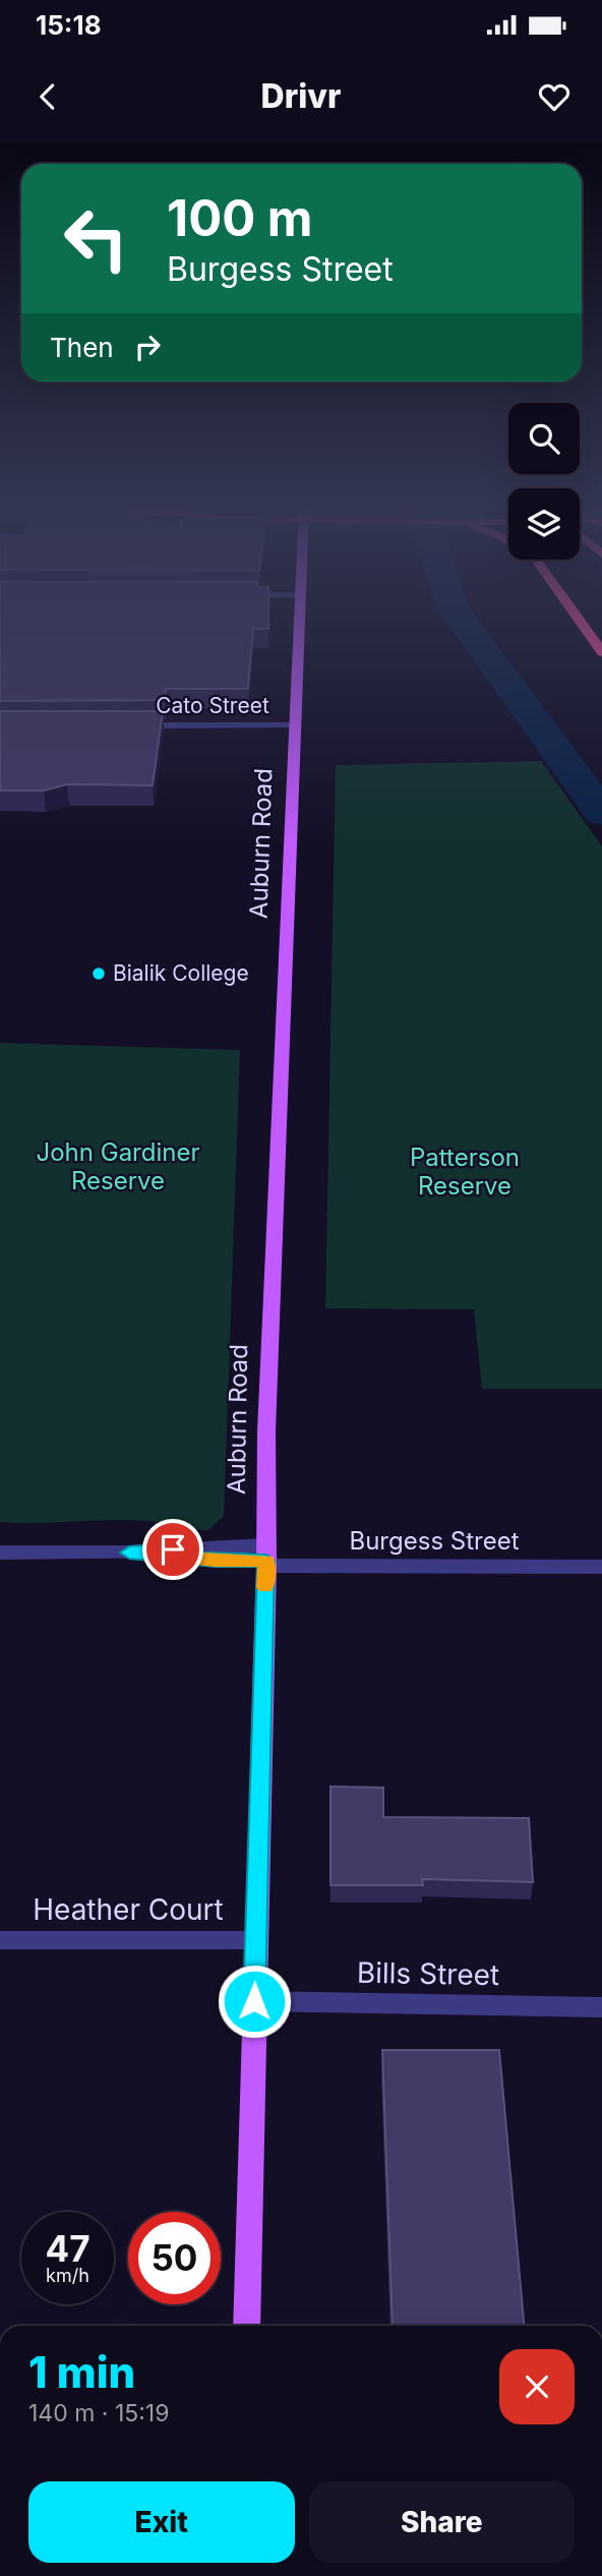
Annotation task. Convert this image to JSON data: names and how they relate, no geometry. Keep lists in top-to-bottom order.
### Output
{
  "streets": {
    "main road": ["Auburn Road"],
    "street": [
      "Cato Street",
      "Burgess Street",
      "Heather Court",
      "Bills Street"
    ]
  },
  "crossings": [
    ["Cato Street", "Auburn Road"],
    ["Auburn Road", "Burgess Street"],
    ["Auburn Road", "Heather Court"],
    ["Auburn Road", "Bills Street"]
  ],
  "parks": ["John Gardiner Reserve", "Patterson Reserve"],
  "places": ["Bialik College"],
  "page": {
    "status": "15:18",
    "header": "Drivr",
    "turn": ["100 m", "Burgess Street"],
    "then": "Then",
    "speed": "47 km/h",
    "limit": "50",
    "heading": ["1 min", "140 m · 15:19"],
    "buttons": ["Exit", "Share"]
  }
}
